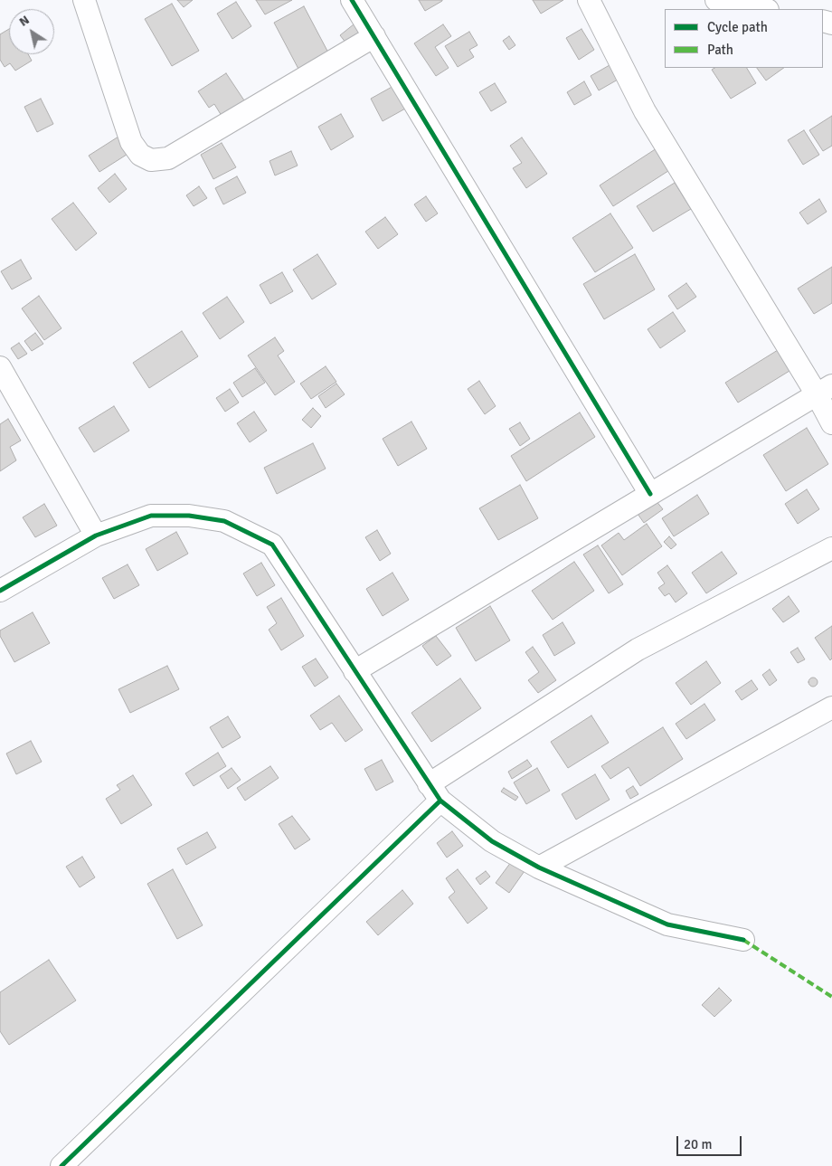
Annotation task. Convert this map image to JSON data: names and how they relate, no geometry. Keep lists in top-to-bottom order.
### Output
{
  "legend": ["Cycle path", "Path"],
  "scale_bar": "20 m",
  "north": "top left"
}
